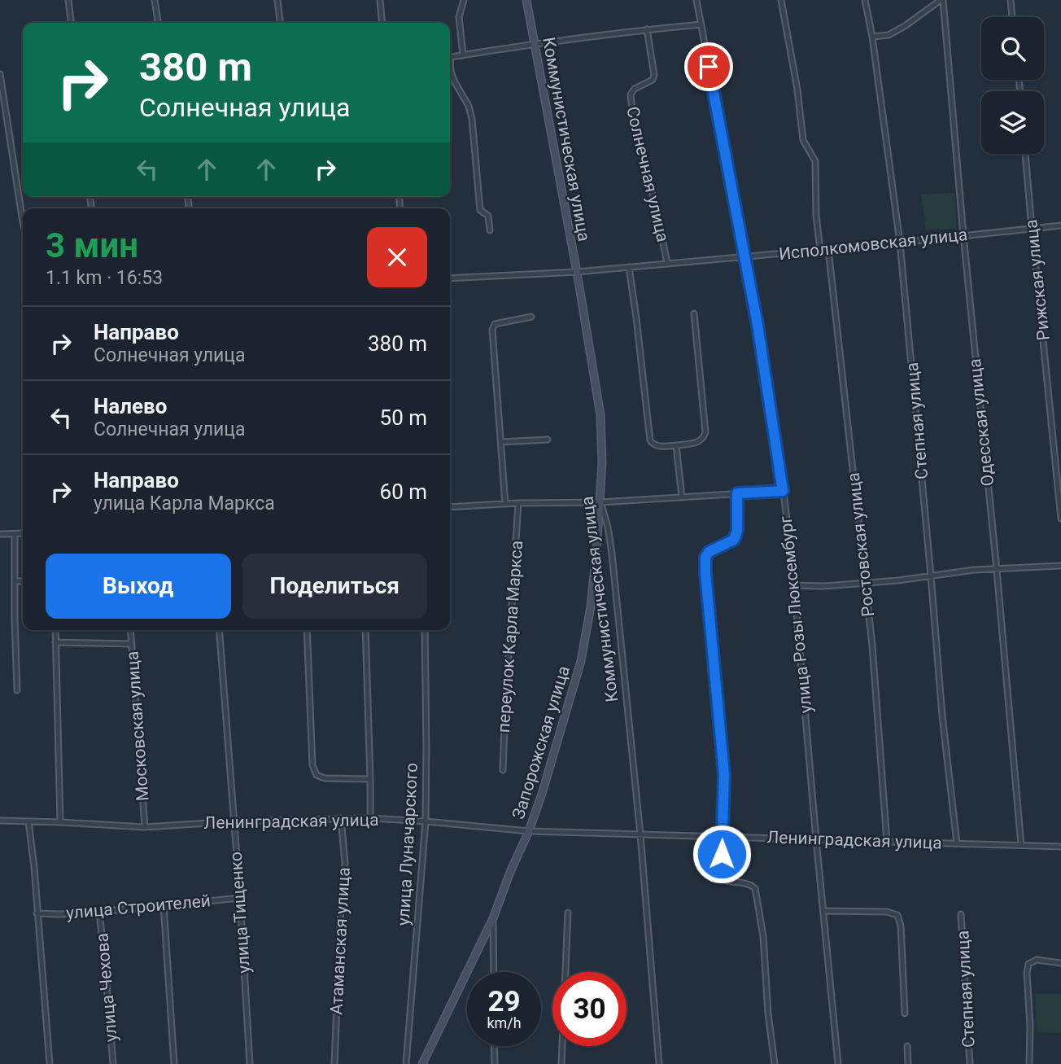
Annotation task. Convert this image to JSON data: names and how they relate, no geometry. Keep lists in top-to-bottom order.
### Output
{
  "streets": {
    "main road": ["Коммунистическая улица", "Запорожская улица"],
    "street": [
      "Солнечная улица",
      "Исполкомовская улица",
      "Рижская улица",
      "Степная улица",
      "Одесская улица",
      "Ростовская улица",
      "улица Розы Люксембург",
      "переулок Карла Маркса",
      "Московская улица",
      "Ленинградская улица",
      "улица Луначарского",
      "улица Строителей",
      "улица Тищенко",
      "Атаманская улица",
      "улица Чехова"
    ]
  },
  "crossings": [
    ["Коммунистическая улица", "Исполкомовская улица"],
    ["Коммунистическая улица", "Запорожская улица"],
    ["Коммунистическая улица", "Ленинградская улица"],
    ["Солнечная улица", "Исполкомовская улица"],
    ["Исполкомовская улица", "Рижская улица"],
    ["Исполкомовская улица", "Степная улица"],
    ["Исполкомовская улица", "Одесская улица"],
    ["Исполкомовская улица", "Ростовская улица"],
    ["Исполкомовская улица", "улица Розы Люксембург"],
    ["Степная улица", "Ленинградская улица"],
    ["Одесская улица", "Ленинградская улица"],
    ["Ростовская улица", "Ленинградская улица"],
    ["улица Розы Люксембург", "Ленинградская улица"],
    ["Московская улица", "Ленинградская улица"],
    ["Запорожская улица", "Ленинградская улица"],
    ["Ленинградская улица", "улица Луначарского"],
    ["Ленинградская улица", "улица Тищенко"],
    ["Ленинградская улица", "Атаманская улица"],
    ["улица Строителей", "улица Тищенко"],
    ["улица Строителей", "улица Чехова"]
  ],
  "page": {
    "turn": ["380 m", "Солнечная улица"],
    "heading": ["3 мин", "1.1 km · 16:53"],
    "list": [
      {
        "name": "Направо",
        "note": "Солнечная улица",
        "value": "380 m"
      },
      {
        "name": "Налево",
        "note": "Солнечная улица",
        "value": "50 m"
      },
      {
        "name": "Направо",
        "note": "улица Карла Маркса",
        "value": "60 m"
      }
    ],
    "buttons": ["Выход", "Поделиться"],
    "speed": "29 km/h",
    "limit": "30"
  }
}
